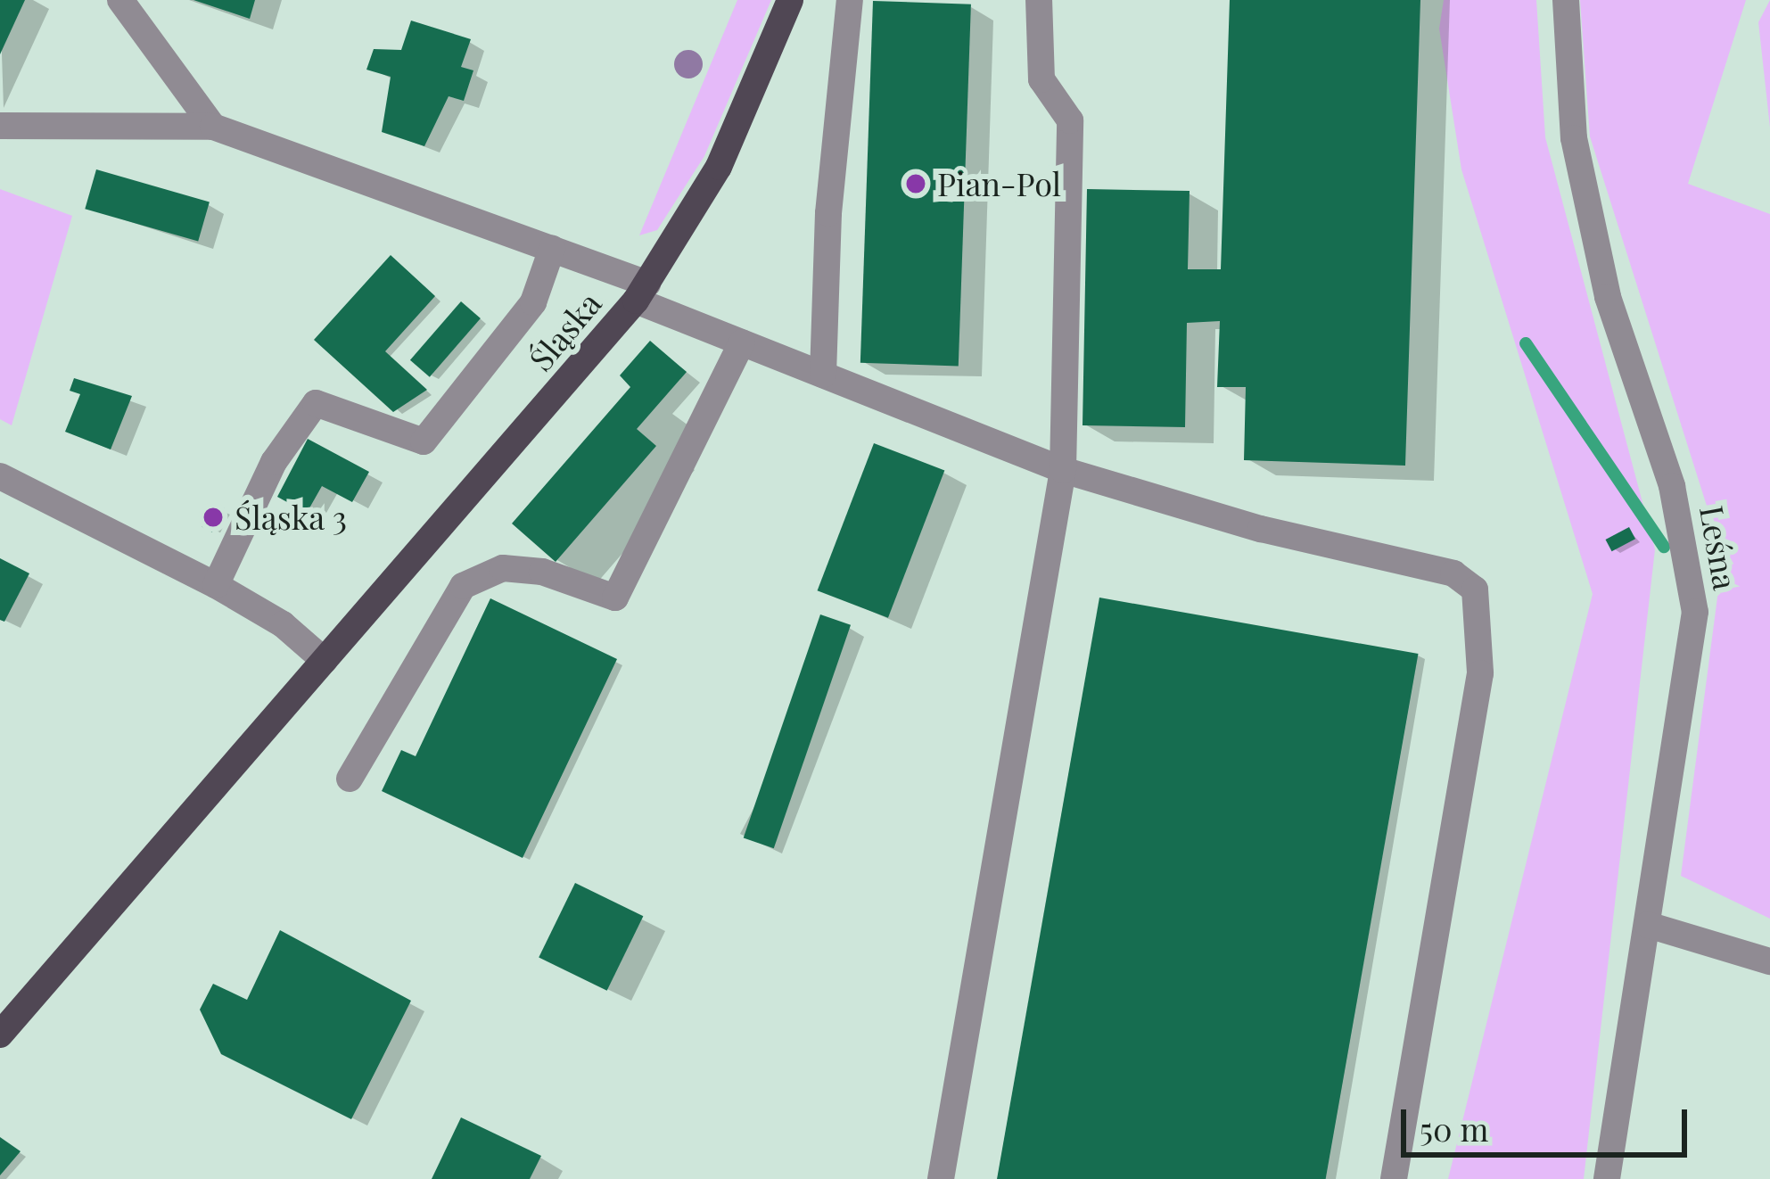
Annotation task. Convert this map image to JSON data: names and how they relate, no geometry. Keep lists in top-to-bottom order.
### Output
{
  "streets": {
    "main road": ["Śląska"],
    "street": ["Leśna"]
  },
  "places": ["Pian-Pol", "Śląska 3"],
  "scale_bar": "50 m"
}
